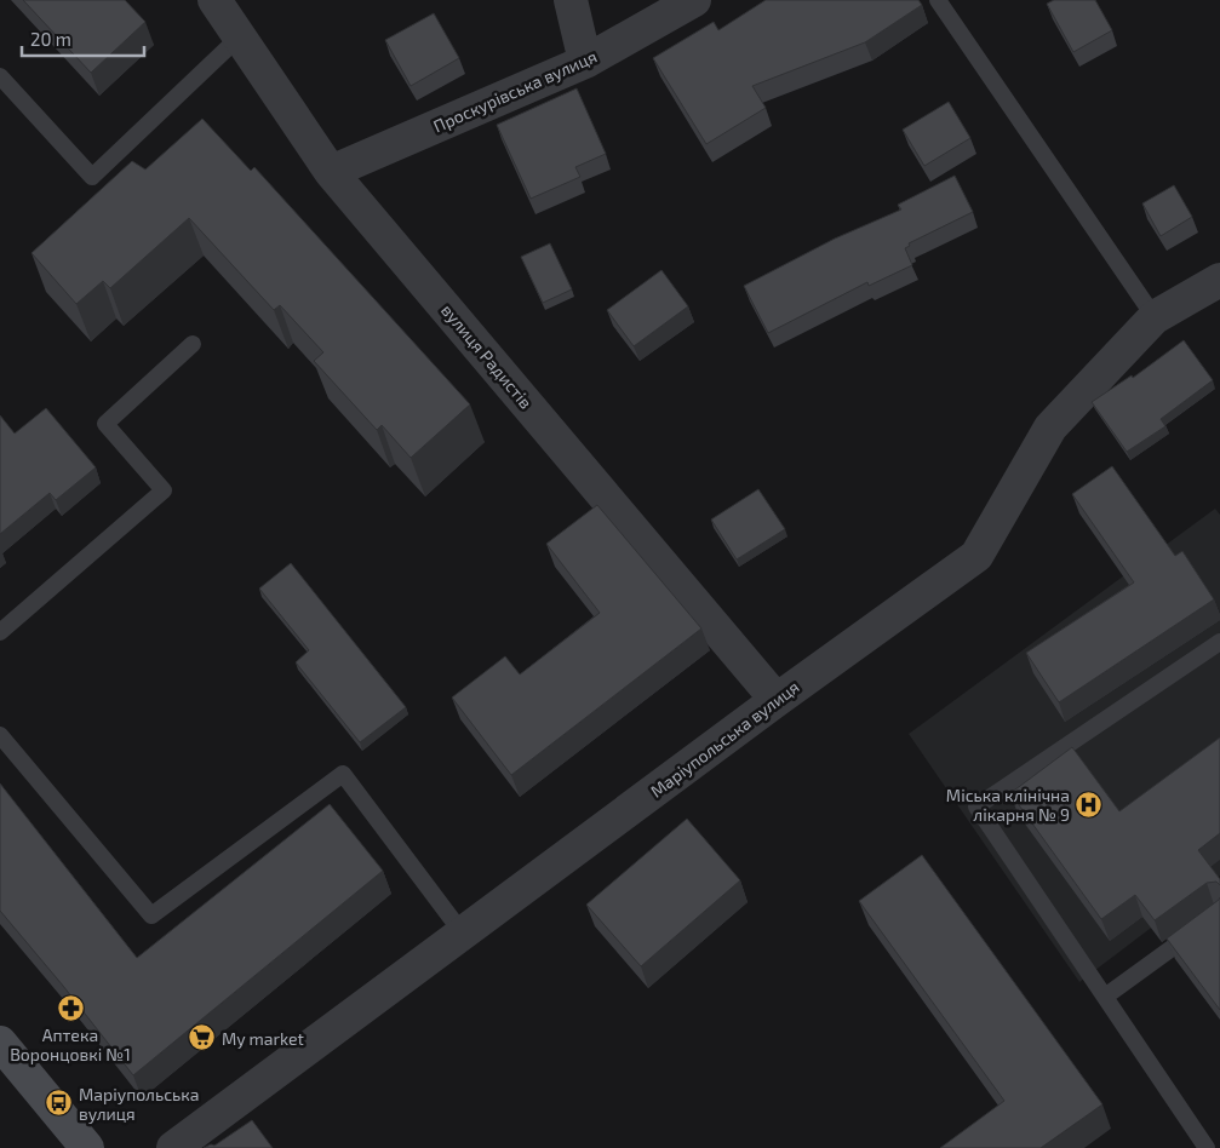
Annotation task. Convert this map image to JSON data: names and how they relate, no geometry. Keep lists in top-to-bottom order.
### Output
{
  "streets": {
    "street": ["Проскурівська вулиця", "вулиця Радистів", "Маріупольська вулиця"]
  },
  "crossings": [
    ["Проскурівська вулиця", "вулиця Радистів"],
    ["вулиця Радистів", "Маріупольська вулиця"]
  ],
  "places": {
    "hospital": ["Міська клінічна лікарня № 9"],
    "pharmacy": ["Аптека Воронцовкі №1"],
    "supermarket": ["My market"],
    "bus stop": ["Маріупольська вулиця"]
  },
  "scale_bar": "20 m"
}
